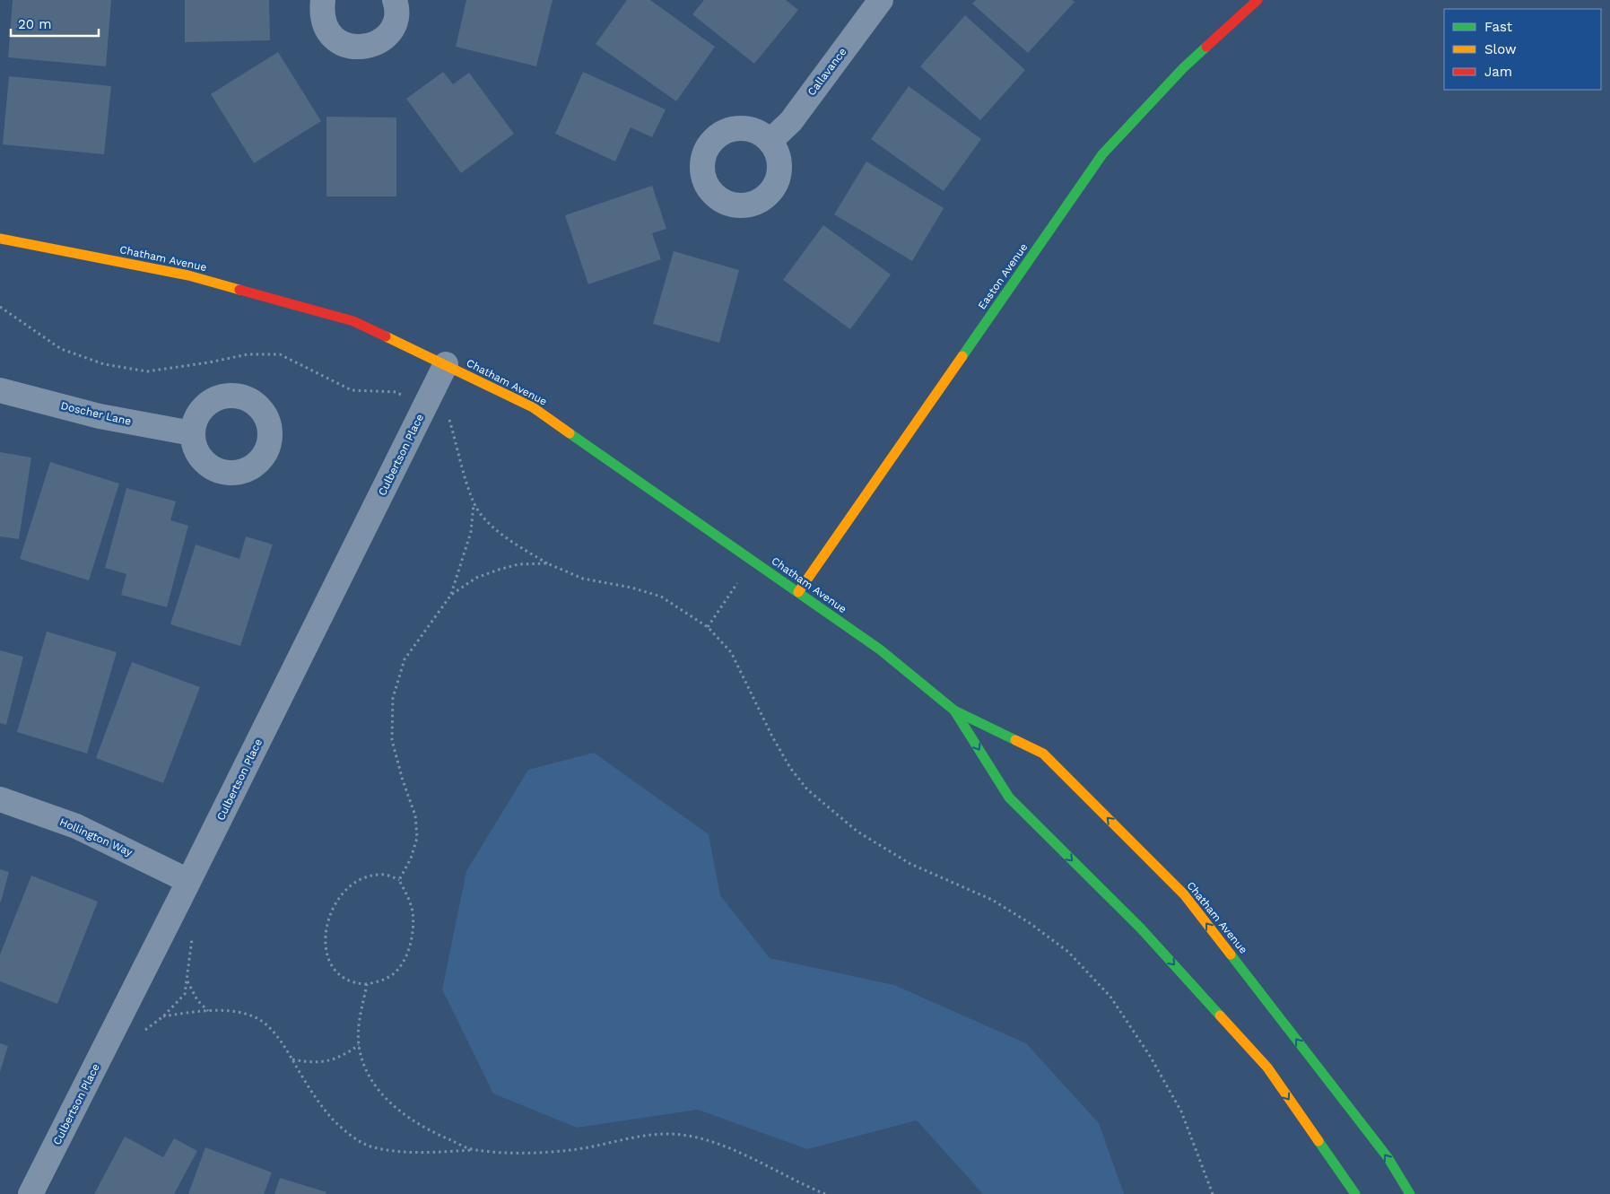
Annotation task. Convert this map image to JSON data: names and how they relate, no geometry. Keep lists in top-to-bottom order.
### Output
{
  "streets": {
    "street": [
      "Callavance",
      "Chatham Avenue",
      "Easton Avenue",
      "Doscher Lane",
      "Culbertson Place",
      "Hollington Way"
    ]
  },
  "crossings": [
    ["Chatham Avenue", "Easton Avenue"],
    ["Chatham Avenue", "Culbertson Place"],
    ["Culbertson Place", "Hollington Way"]
  ],
  "legend": ["Fast", "Slow", "Jam"],
  "scale_bar": "20 m"
}
